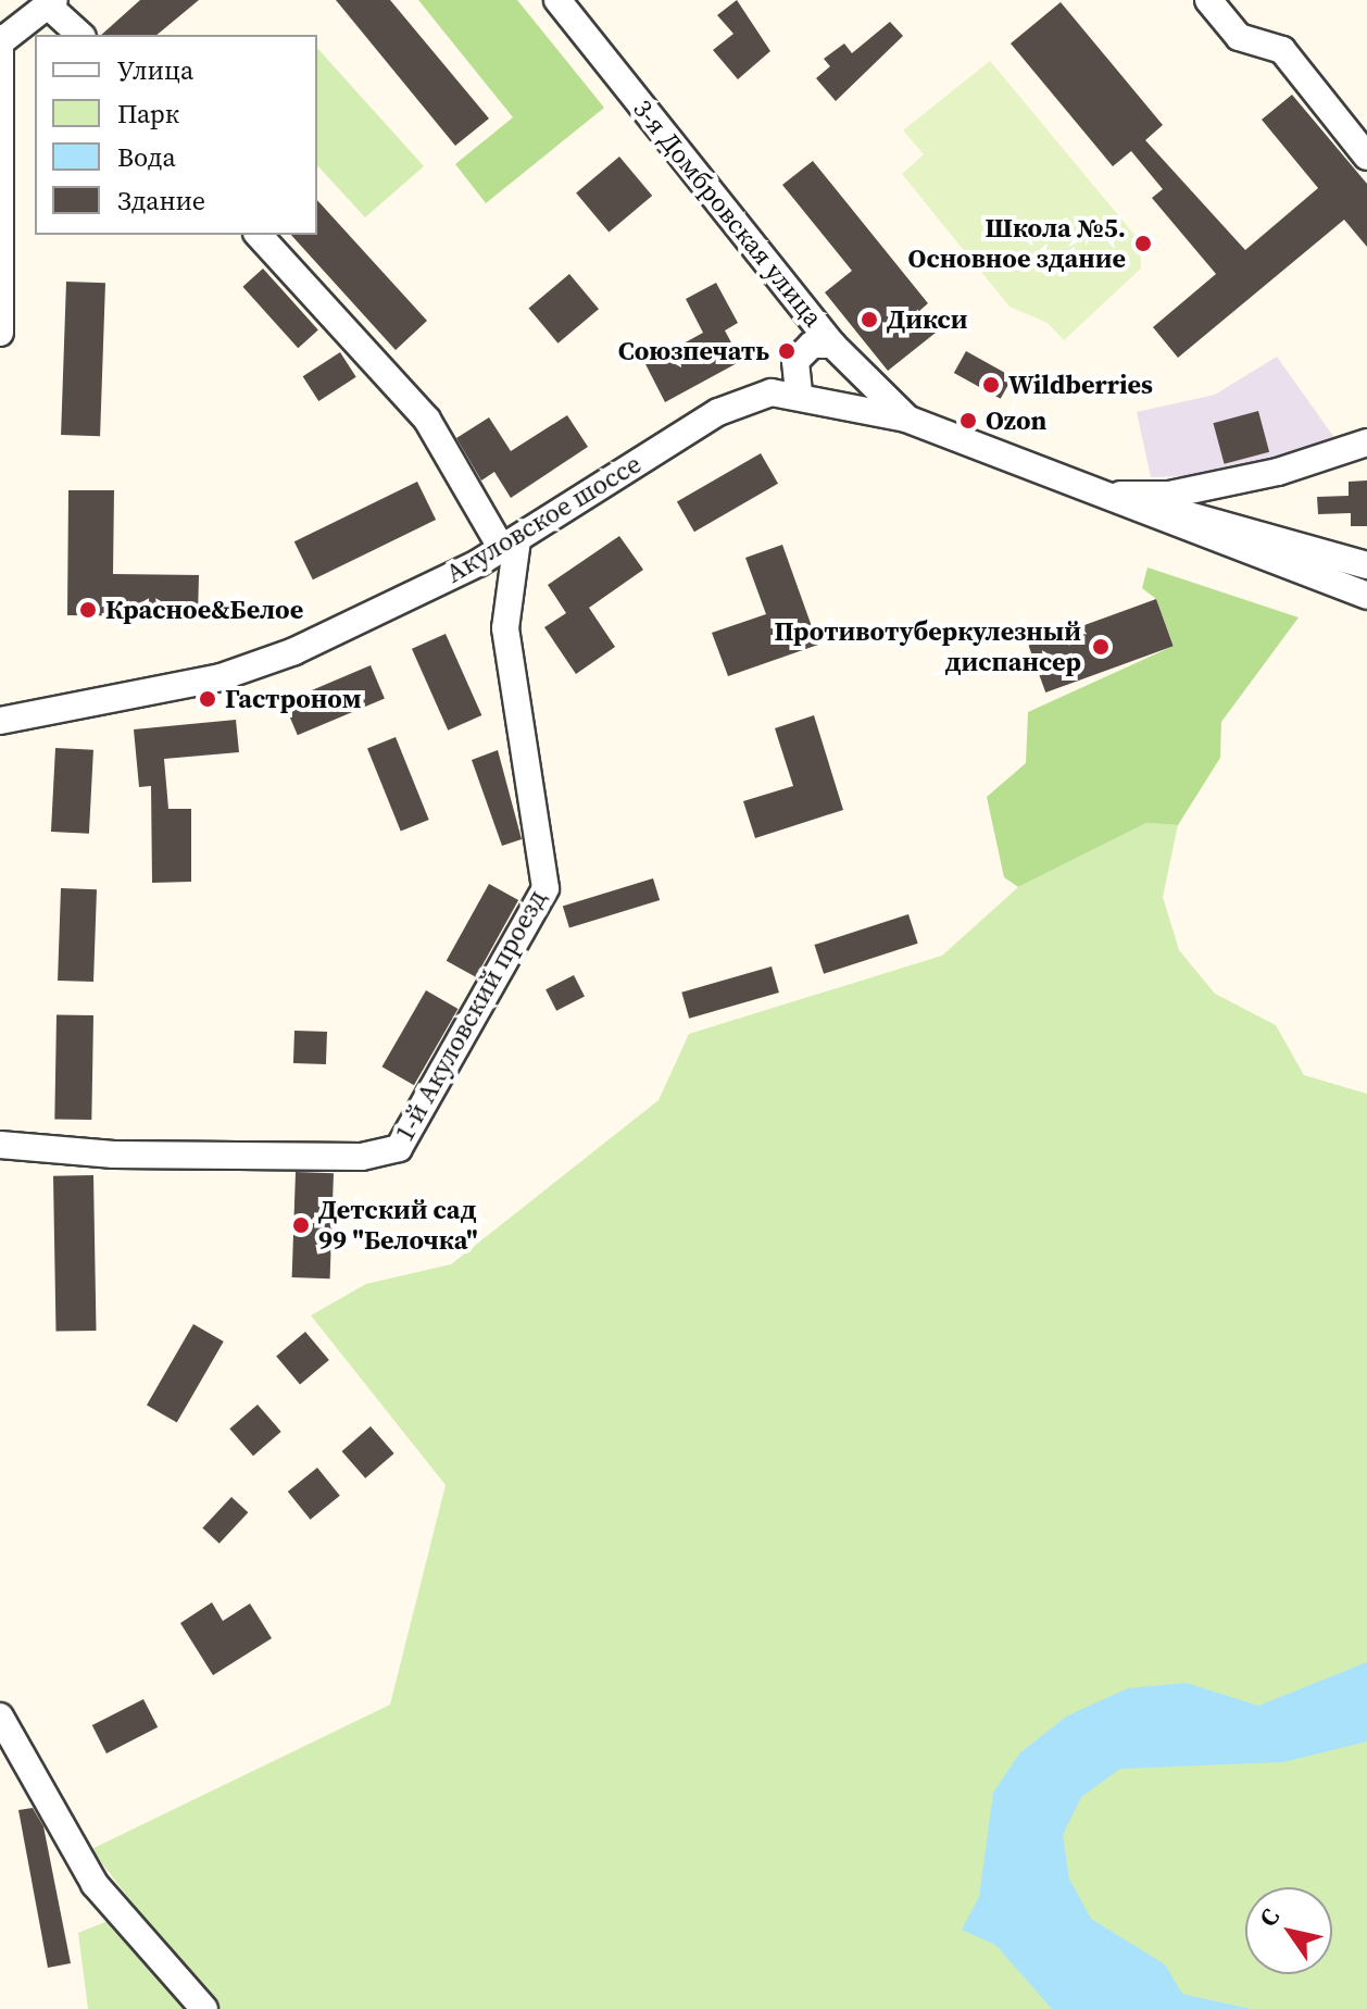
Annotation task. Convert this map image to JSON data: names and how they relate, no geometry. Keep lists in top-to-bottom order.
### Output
{
  "streets": {
    "street": ["3-я Домбровская улица", "Акуловское шоссе", "1-й Акуловский проезд"]
  },
  "crossings": [
    ["3-я Домбровская улица", "Акуловское шоссе"],
    ["Акуловское шоссе", "1-й Акуловский проезд"]
  ],
  "places": [
    "Школа №5. Основное здание",
    "Дикси",
    "Союзпечать",
    "Wildberries",
    "Ozon",
    "Красное&Белое",
    "Противотуберкулезный диспансер",
    "Гастроном",
    "Детский сад 99 \"Белочка\""
  ],
  "legend": [
    "Улица",
    "Парк",
    "Вода",
    "Здание"
  ],
  "north": "top left"
}
